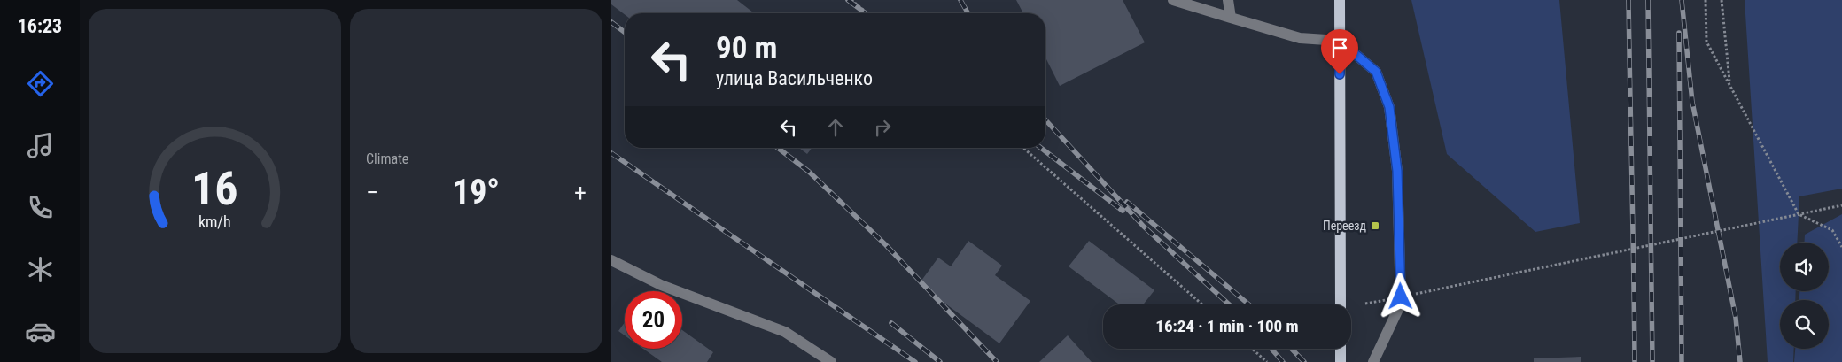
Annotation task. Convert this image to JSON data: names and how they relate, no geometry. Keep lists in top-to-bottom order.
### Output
{
  "places": {
    "transit": ["Переезд"]
  },
  "page": {
    "tabs": "16:23",
    "tile": "Climate",
    "turn": ["90 m", "улица Васильченко"],
    "heat": ["−", "19°", "+"],
    "limit": "20",
    "trip": "16:24 · 1 min · 100 m",
    "gauge": ["16", "km/h"]
  }
}
